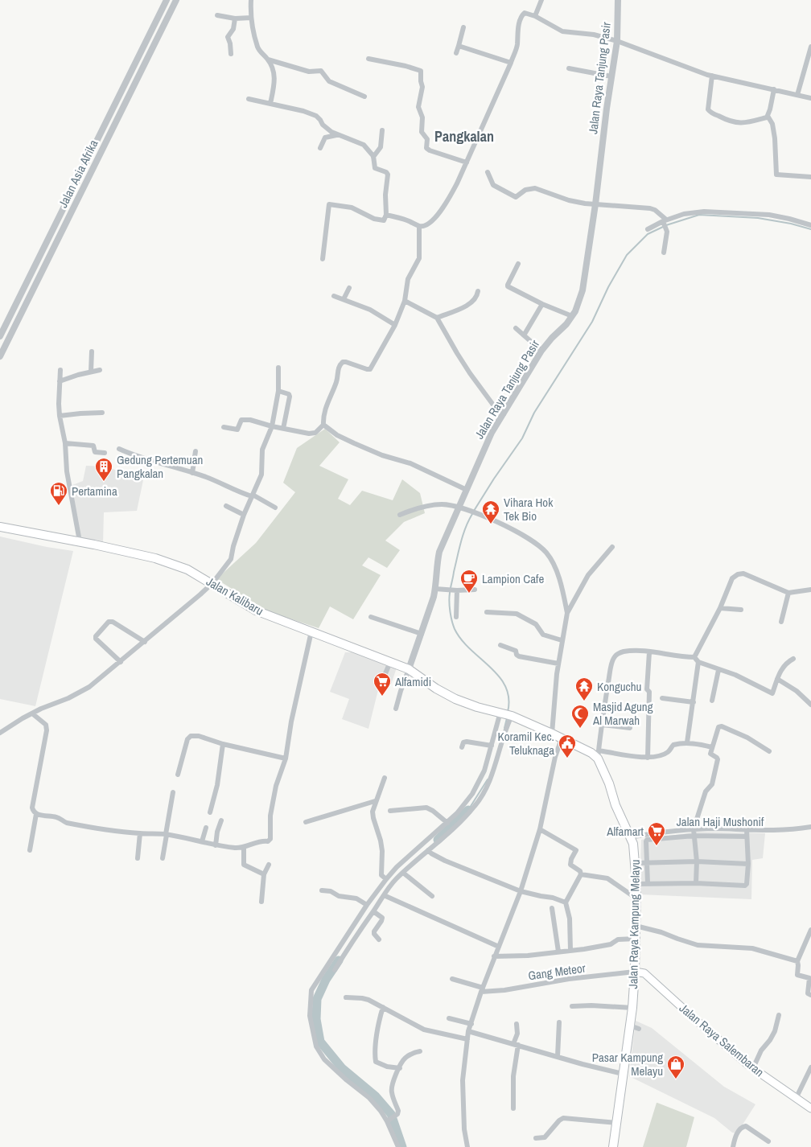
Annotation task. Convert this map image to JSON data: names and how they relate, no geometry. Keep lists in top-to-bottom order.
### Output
{
  "streets": {
    "main road": ["Jalan Kalibaru", "Jalan Raya Kampung Melayu", "Jalan Raya Salembaran"],
    "street": [
      "Jalan Raya Tanjung Pasir",
      "Jalan Asia Afrika",
      "Jalan Haji Mushonif",
      "Gang Meteor"
    ]
  },
  "crossings": [
    ["Jalan Raya Tanjung Pasir", "Jalan Kalibaru"],
    ["Jalan Haji Mushonif", "Jalan Raya Kampung Melayu"],
    ["Jalan Raya Kampung Melayu", "Gang Meteor"],
    ["Jalan Raya Kampung Melayu", "Jalan Raya Salembaran"],
    ["Gang Meteor", "Jalan Raya Salembaran"]
  ],
  "districts": ["Pangkalan"],
  "places": {
    "building": ["Gedung Pertemuan Pangkalan"],
    "fuel station": ["Pertamina"],
    "temple": ["Vihara Hok Tek Bio", "Konguchu"],
    "cafe": ["Lampion Cafe"],
    "supermarket": ["Alfamidi", "Alfamart"],
    "mosque": ["Masjid Agung Al Marwah"],
    "public building": ["Koramil Kec. Teluknaga"],
    "shop": ["Pasar Kampung Melayu"]
  }
}
